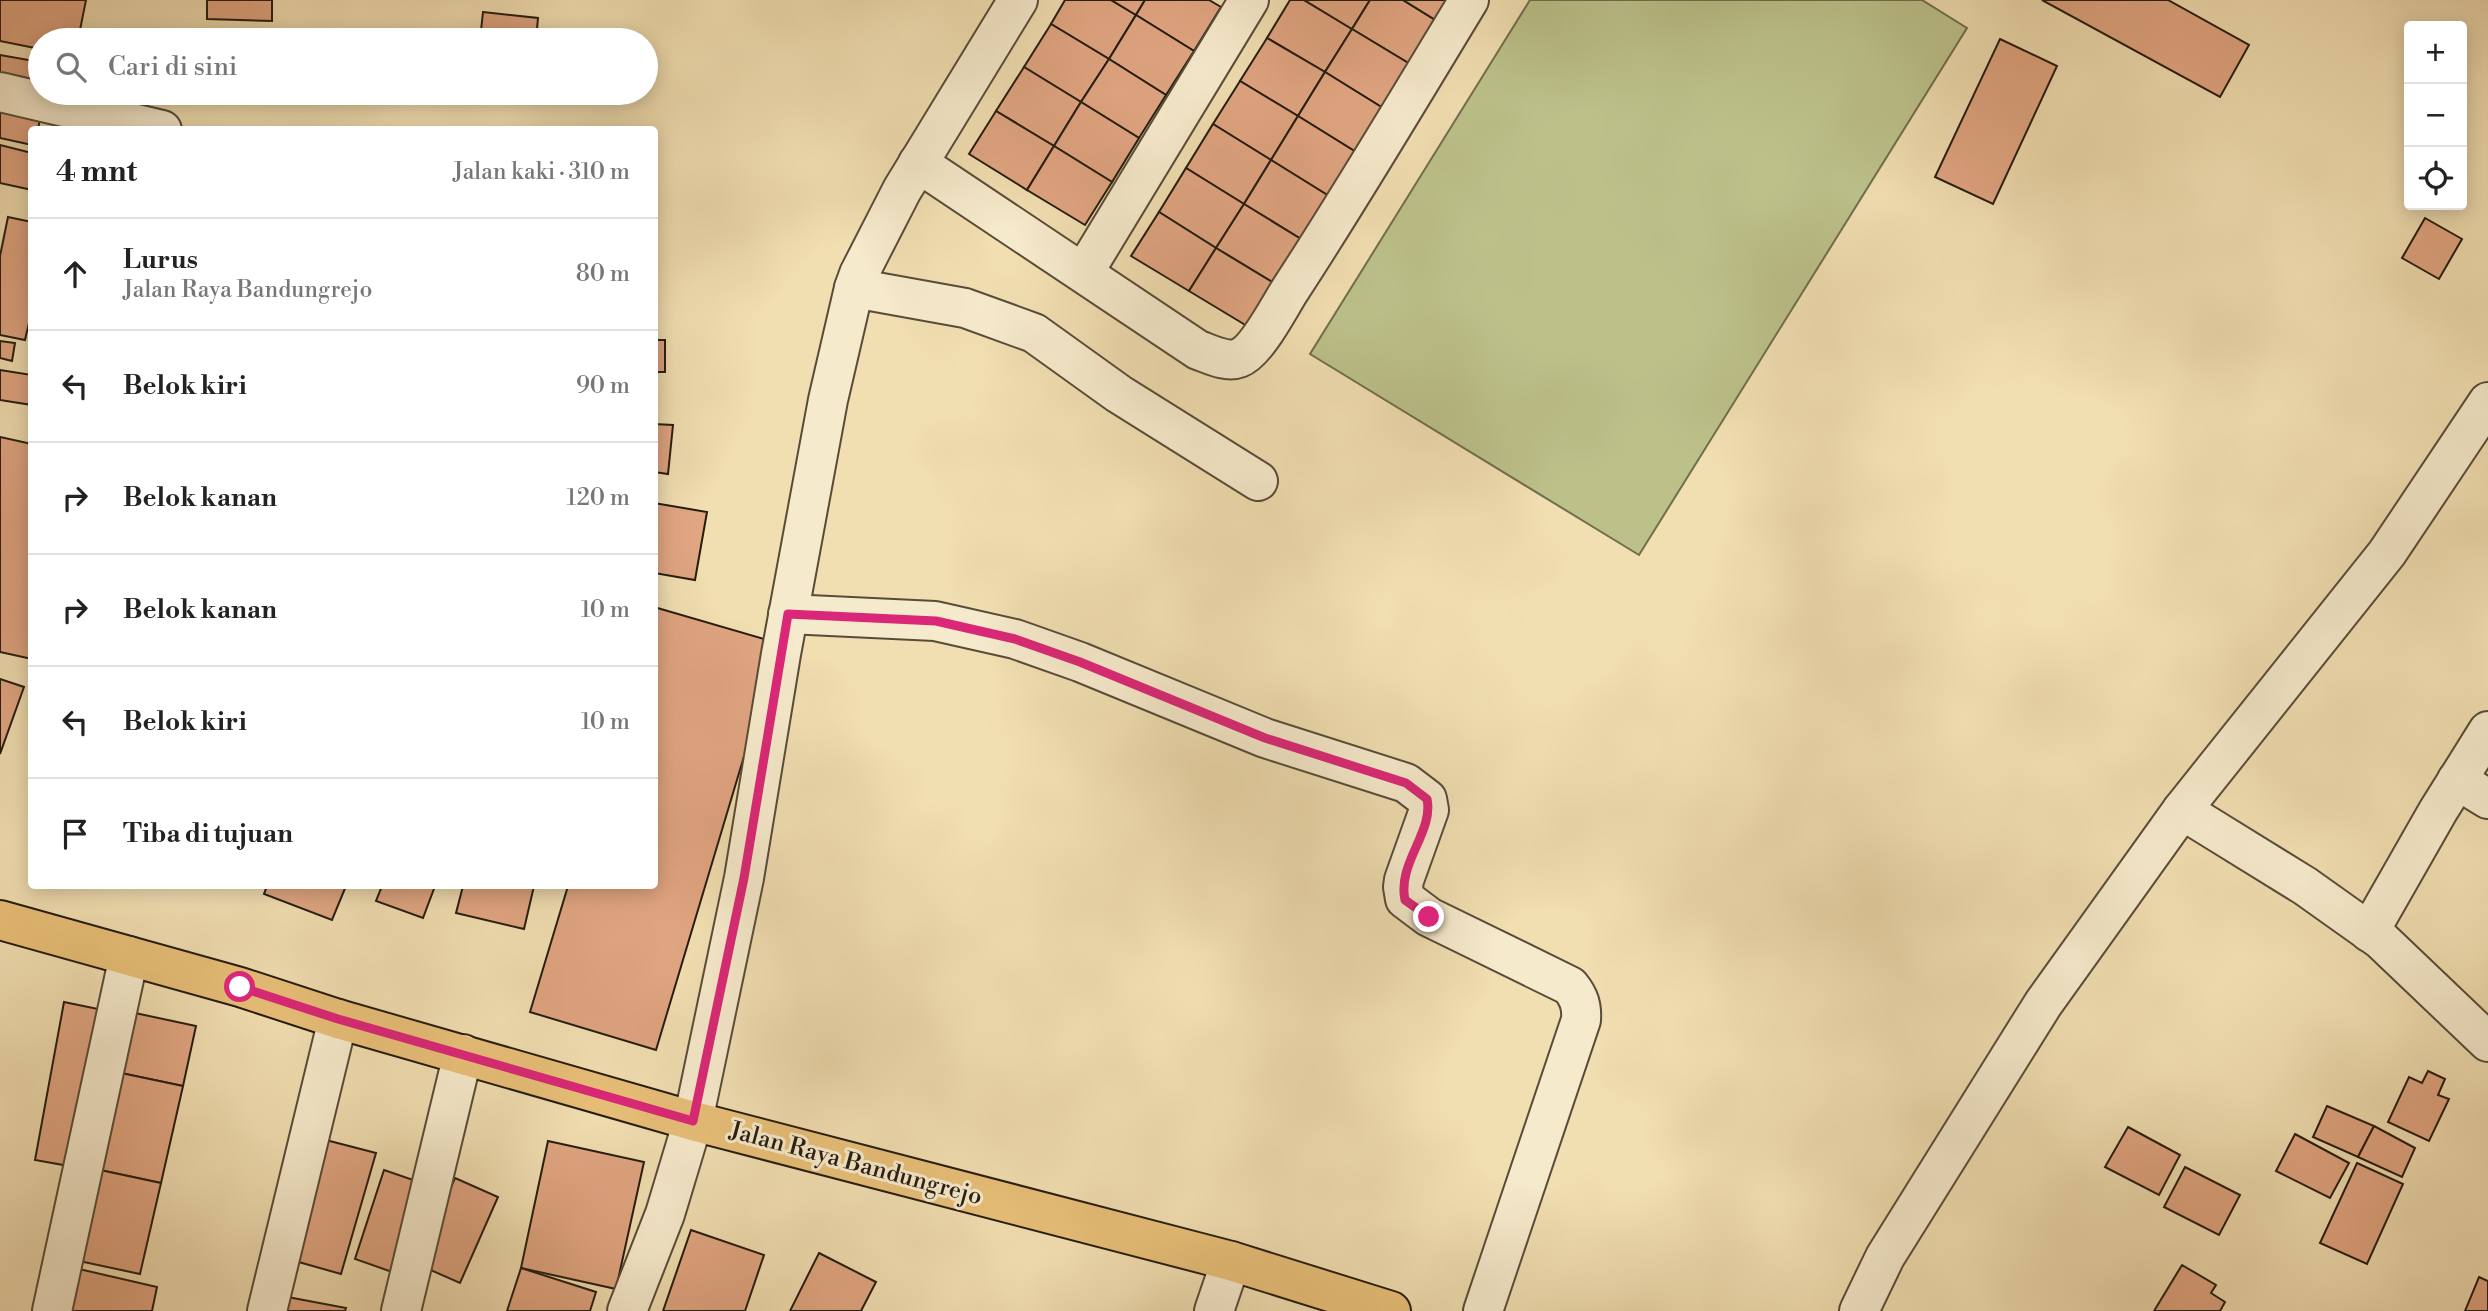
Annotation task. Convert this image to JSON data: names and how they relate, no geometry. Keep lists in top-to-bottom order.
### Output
{
  "streets": {
    "main road": ["Jalan Raya Bandungrejo"]
  },
  "page": {
    "map_buttons": ["+", "−"],
    "search": "Cari di sini",
    "heading": ["4 mnt", "Jalan kaki · 310 m"],
    "list": [
      ["Lurus", "Jalan Raya Bandungrejo", "80 m"],
      ["Belok kiri", "90 m"],
      ["Belok kanan", "120 m"],
      ["Belok kanan", "10 m"],
      ["Belok kiri", "10 m"],
      "Tiba di tujuan"
    ]
  }
}
